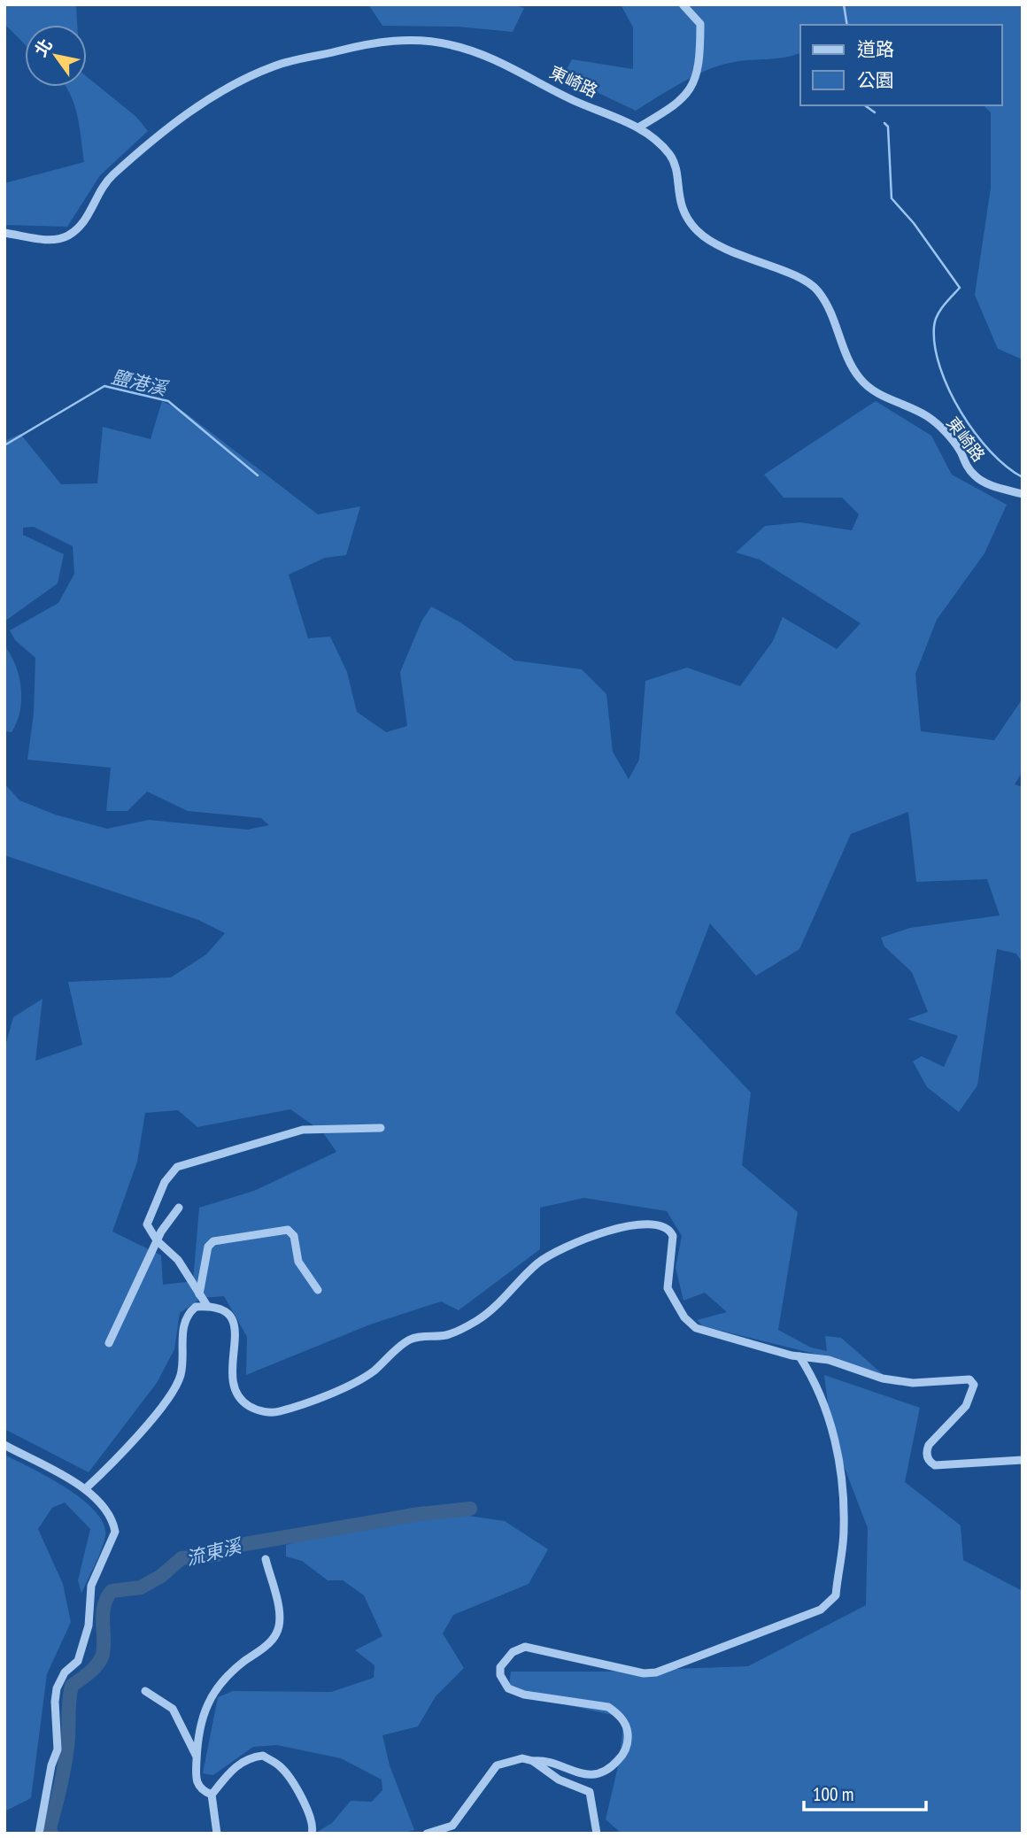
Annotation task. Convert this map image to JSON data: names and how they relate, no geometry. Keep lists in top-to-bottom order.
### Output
{
  "streets": {
    "street": ["東崎路"]
  },
  "water": ["鹽港溪", "流東溪"],
  "legend": ["道路", "公園"],
  "scale_bar": "100 m",
  "north": "top left"
}
